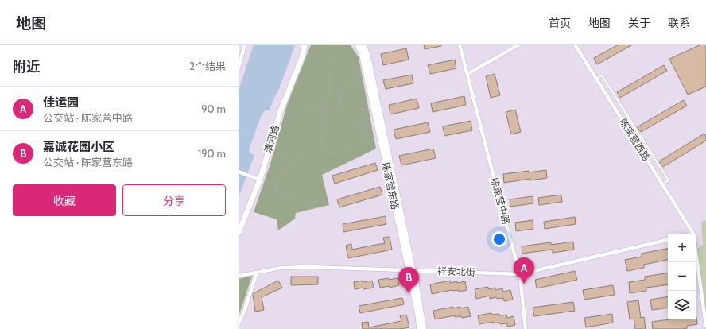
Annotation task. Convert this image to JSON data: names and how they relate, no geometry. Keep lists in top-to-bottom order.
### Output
{
  "streets": {
    "street": [
      "清河路",
      "陈家营西路",
      "陈家营东路",
      "陈家营中路",
      "祥安北街"
    ]
  },
  "crossings": [
    ["陈家营东路", "祥安北街"],
    ["陈家营中路", "祥安北街"]
  ],
  "page": {
    "header": "地图",
    "nav": [
      "首页",
      "地图",
      "关于",
      "联系"
    ],
    "heading": ["附近", "2个结果"],
    "list": [
      {
        "mark": "A",
        "name": "佳运园",
        "note": "公交站 · 陈家营中路",
        "value": "90 m"
      },
      {
        "mark": "B",
        "name": "嘉诚花园小区",
        "note": "公交站 · 陈家营东路",
        "value": "190 m"
      }
    ],
    "buttons": ["收藏", "分享"],
    "map_buttons": ["+", "−"],
    "pins": ["A", "B"]
  }
}
